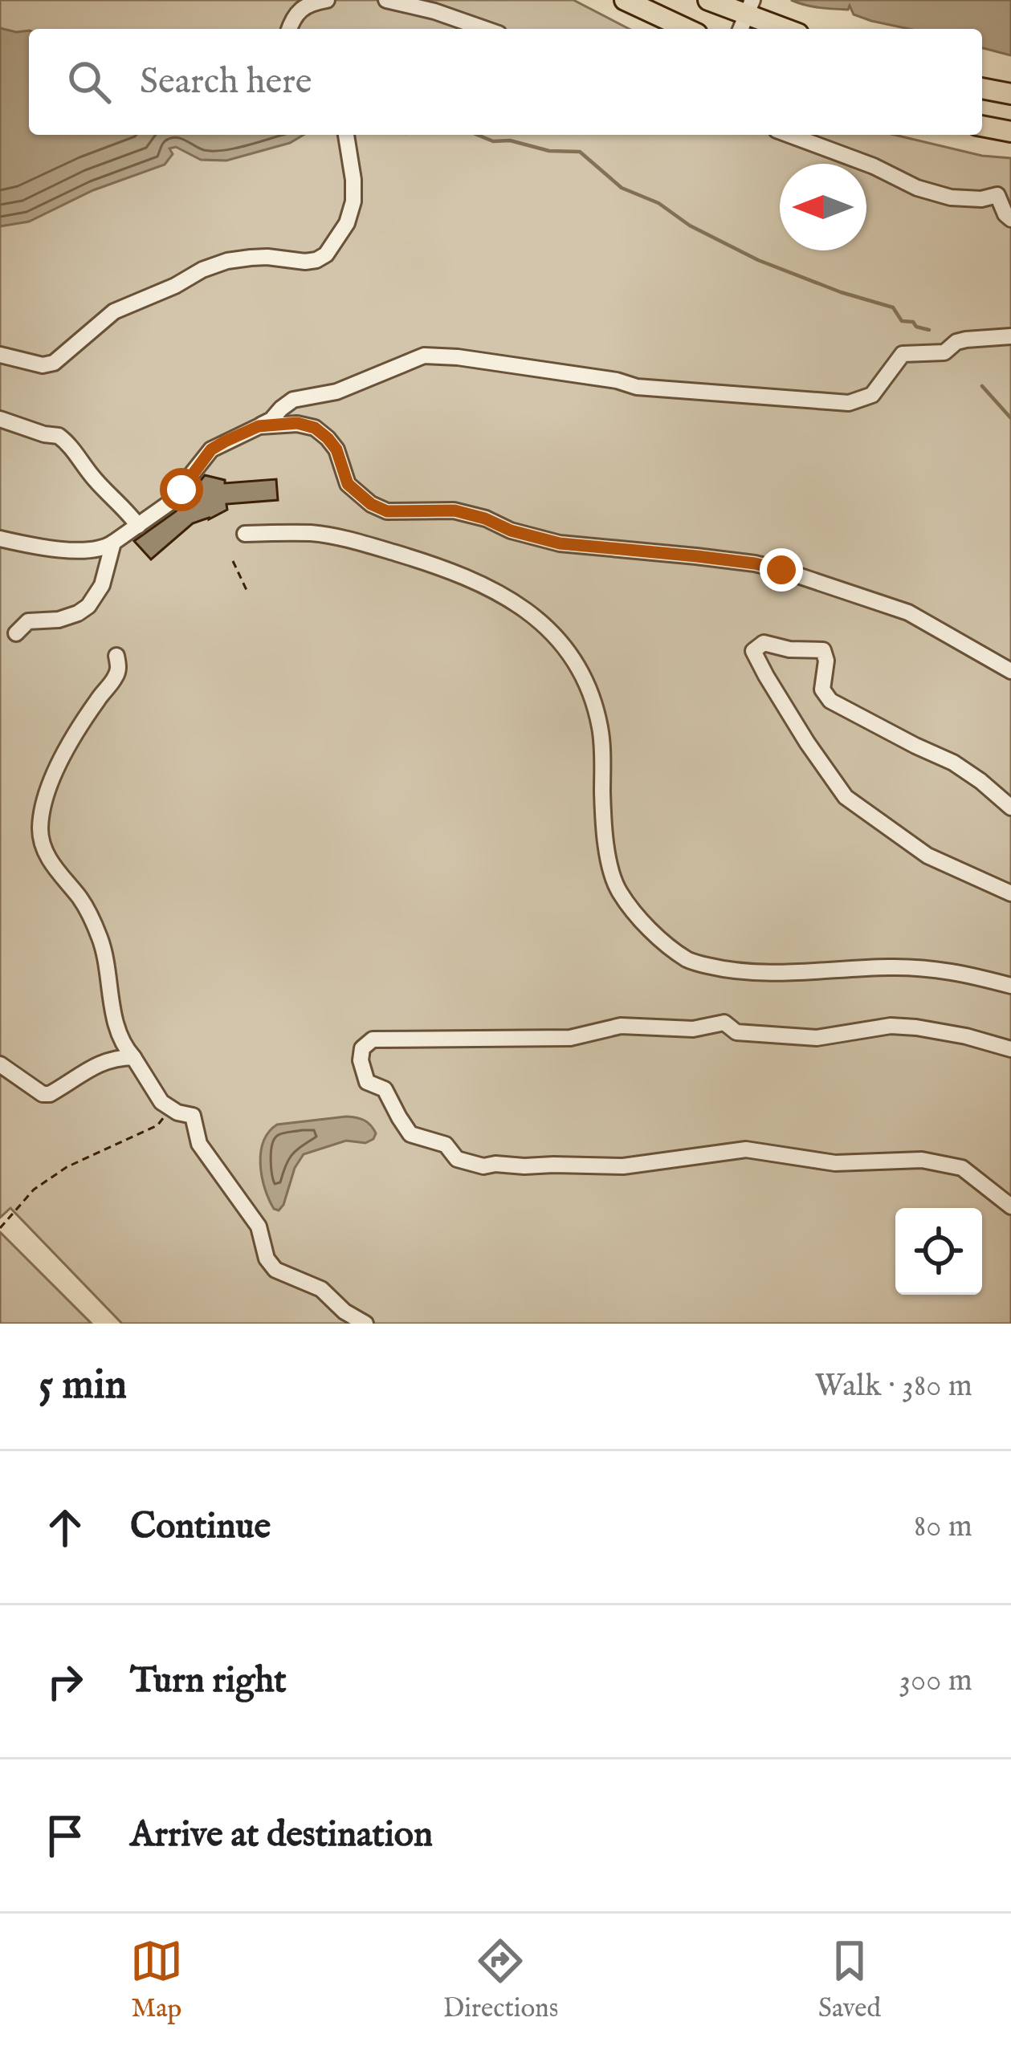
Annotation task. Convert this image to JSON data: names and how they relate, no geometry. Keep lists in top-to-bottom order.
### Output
{
  "north": "left",
  "page": {
    "search": "Search here",
    "heading": ["5 min", "Walk · 380 m"],
    "list": [
      ["Continue", "80 m"],
      ["Turn right", "300 m"],
      "Arrive at destination"
    ],
    "nav": ["Map", "Directions", "Saved"]
  }
}
